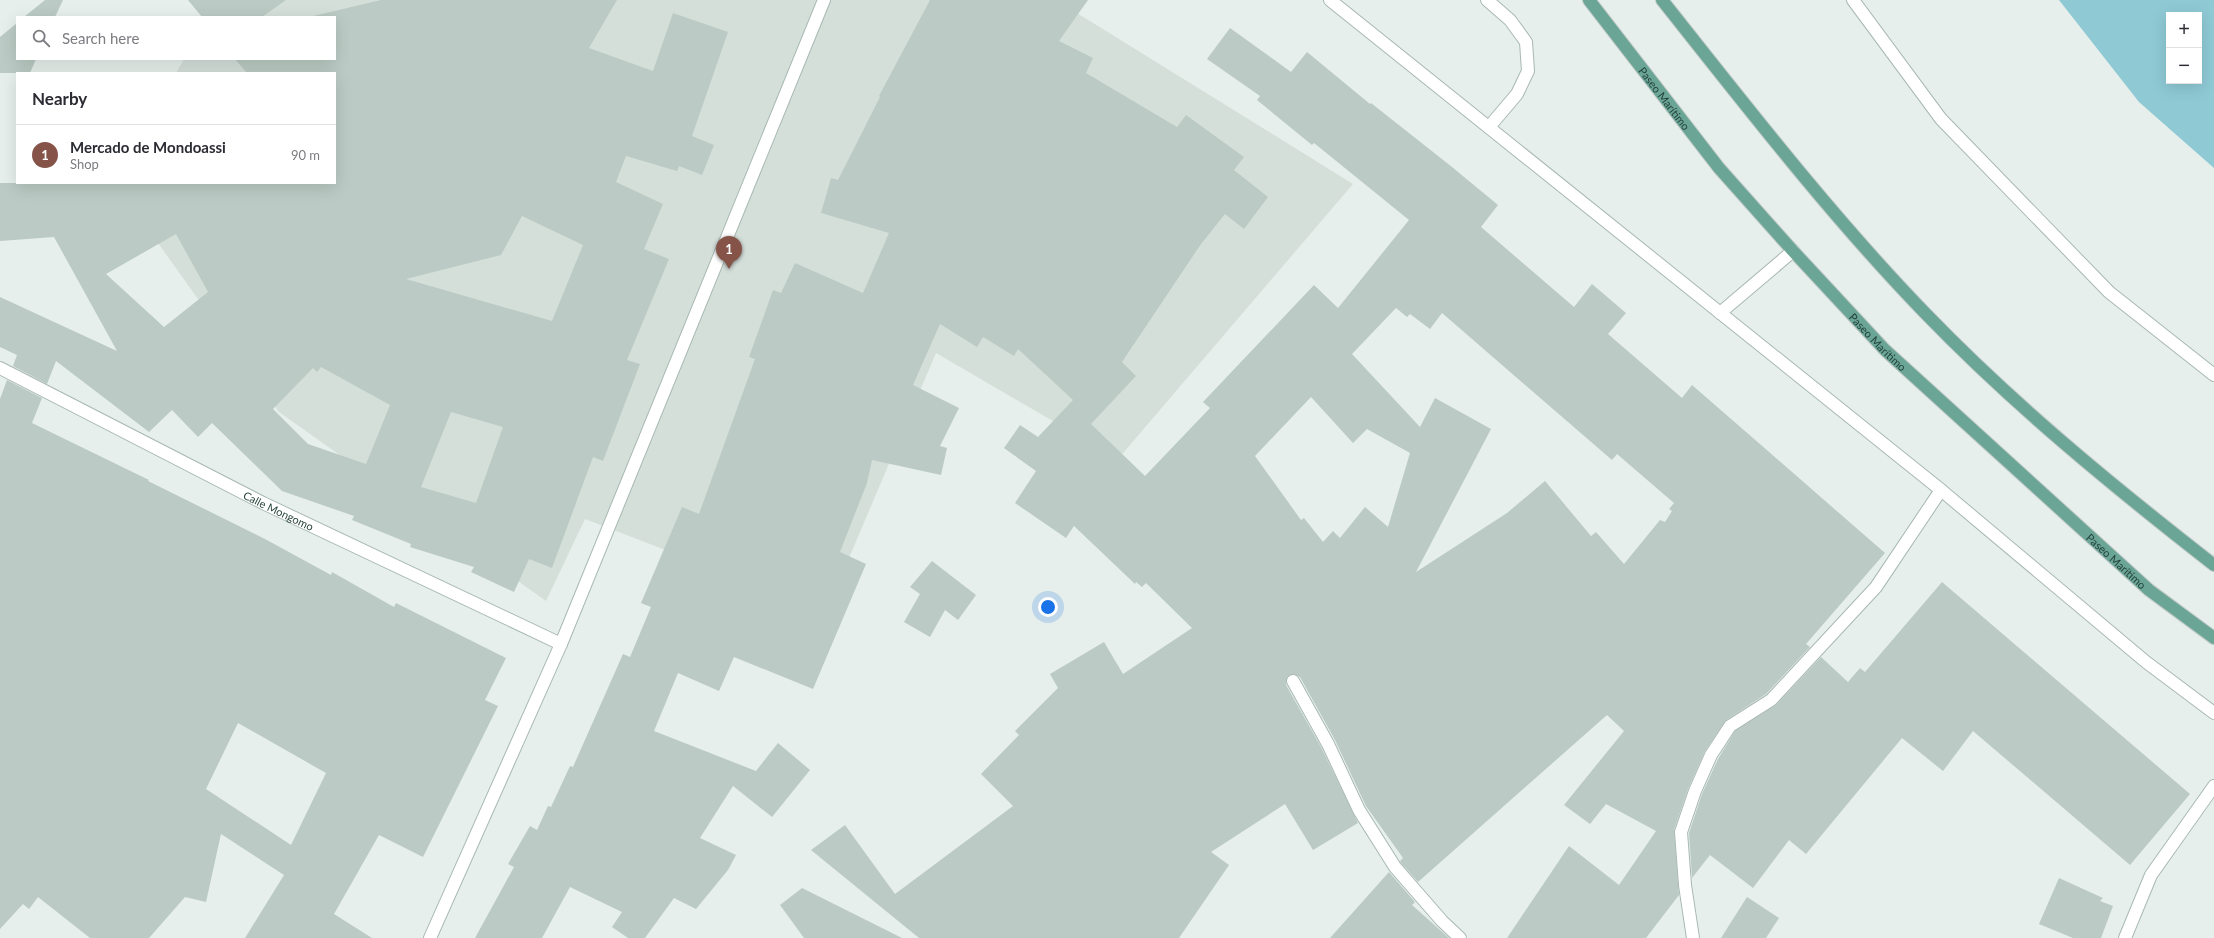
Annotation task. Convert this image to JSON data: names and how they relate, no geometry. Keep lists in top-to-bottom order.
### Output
{
  "streets": {
    "main road": ["Paseo Marítimo"],
    "street": ["Calle Mongomo"]
  },
  "page": {
    "map_buttons": ["+", "−"],
    "search": "Search here",
    "heading": "Nearby",
    "list": [
      {
        "mark": "1",
        "name": "Mercado de Mondoassi",
        "note": "Shop",
        "value": "90 m"
      }
    ],
    "pins": "1"
  }
}
